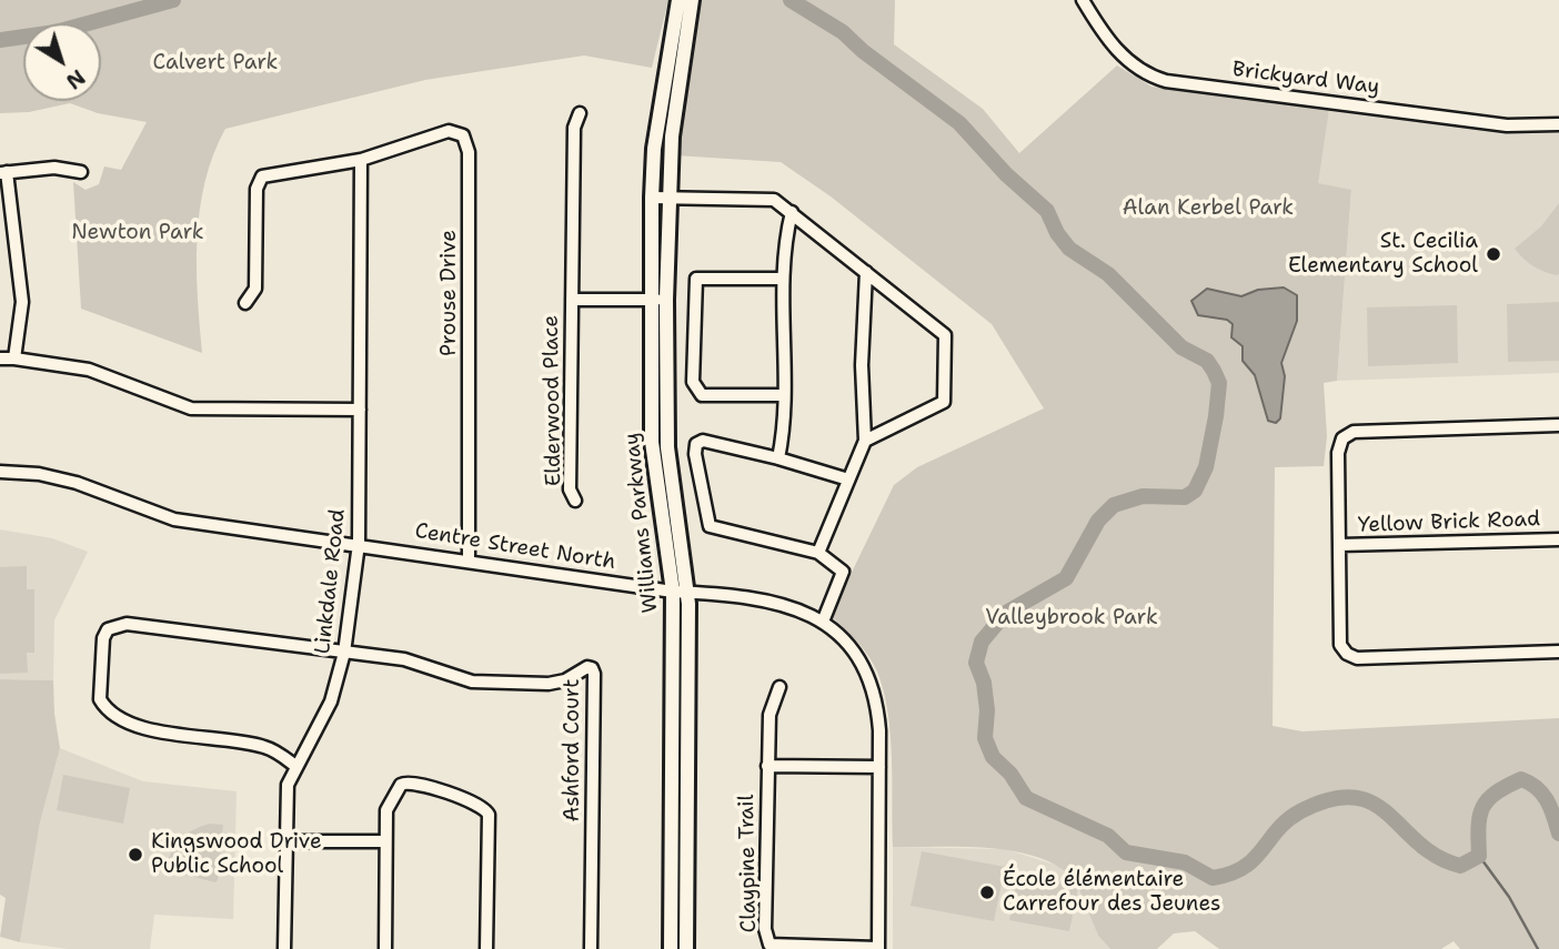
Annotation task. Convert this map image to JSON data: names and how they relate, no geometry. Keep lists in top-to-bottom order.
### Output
{
  "streets": {
    "main road": ["Williams Parkway"],
    "street": [
      "Brickyard Way",
      "Prouse Drive",
      "Elderwood Place",
      "Yellow Brick Road",
      "Centre Street North",
      "Linkdale Road",
      "Ashford Court",
      "Claypine Trail"
    ]
  },
  "crossings": [
    ["Prouse Drive", "Centre Street North"],
    ["Prouse Drive", "Linkdale Road"],
    ["Elderwood Place", "Williams Parkway"],
    ["Williams Parkway", "Centre Street North"],
    ["Centre Street North", "Linkdale Road"],
    ["Centre Street North", "Claypine Trail"],
    ["Linkdale Road", "Ashford Court"]
  ],
  "parks": [
    "Calvert Park",
    "Alan Kerbel Park",
    "Newton Park",
    "Valleybrook Park"
  ],
  "places": ["St. Cecilia Elementary School", "Kingswood Drive Public School", "École élémentaire Carrefour des Jeunes"],
  "north": "bottom right"
}
